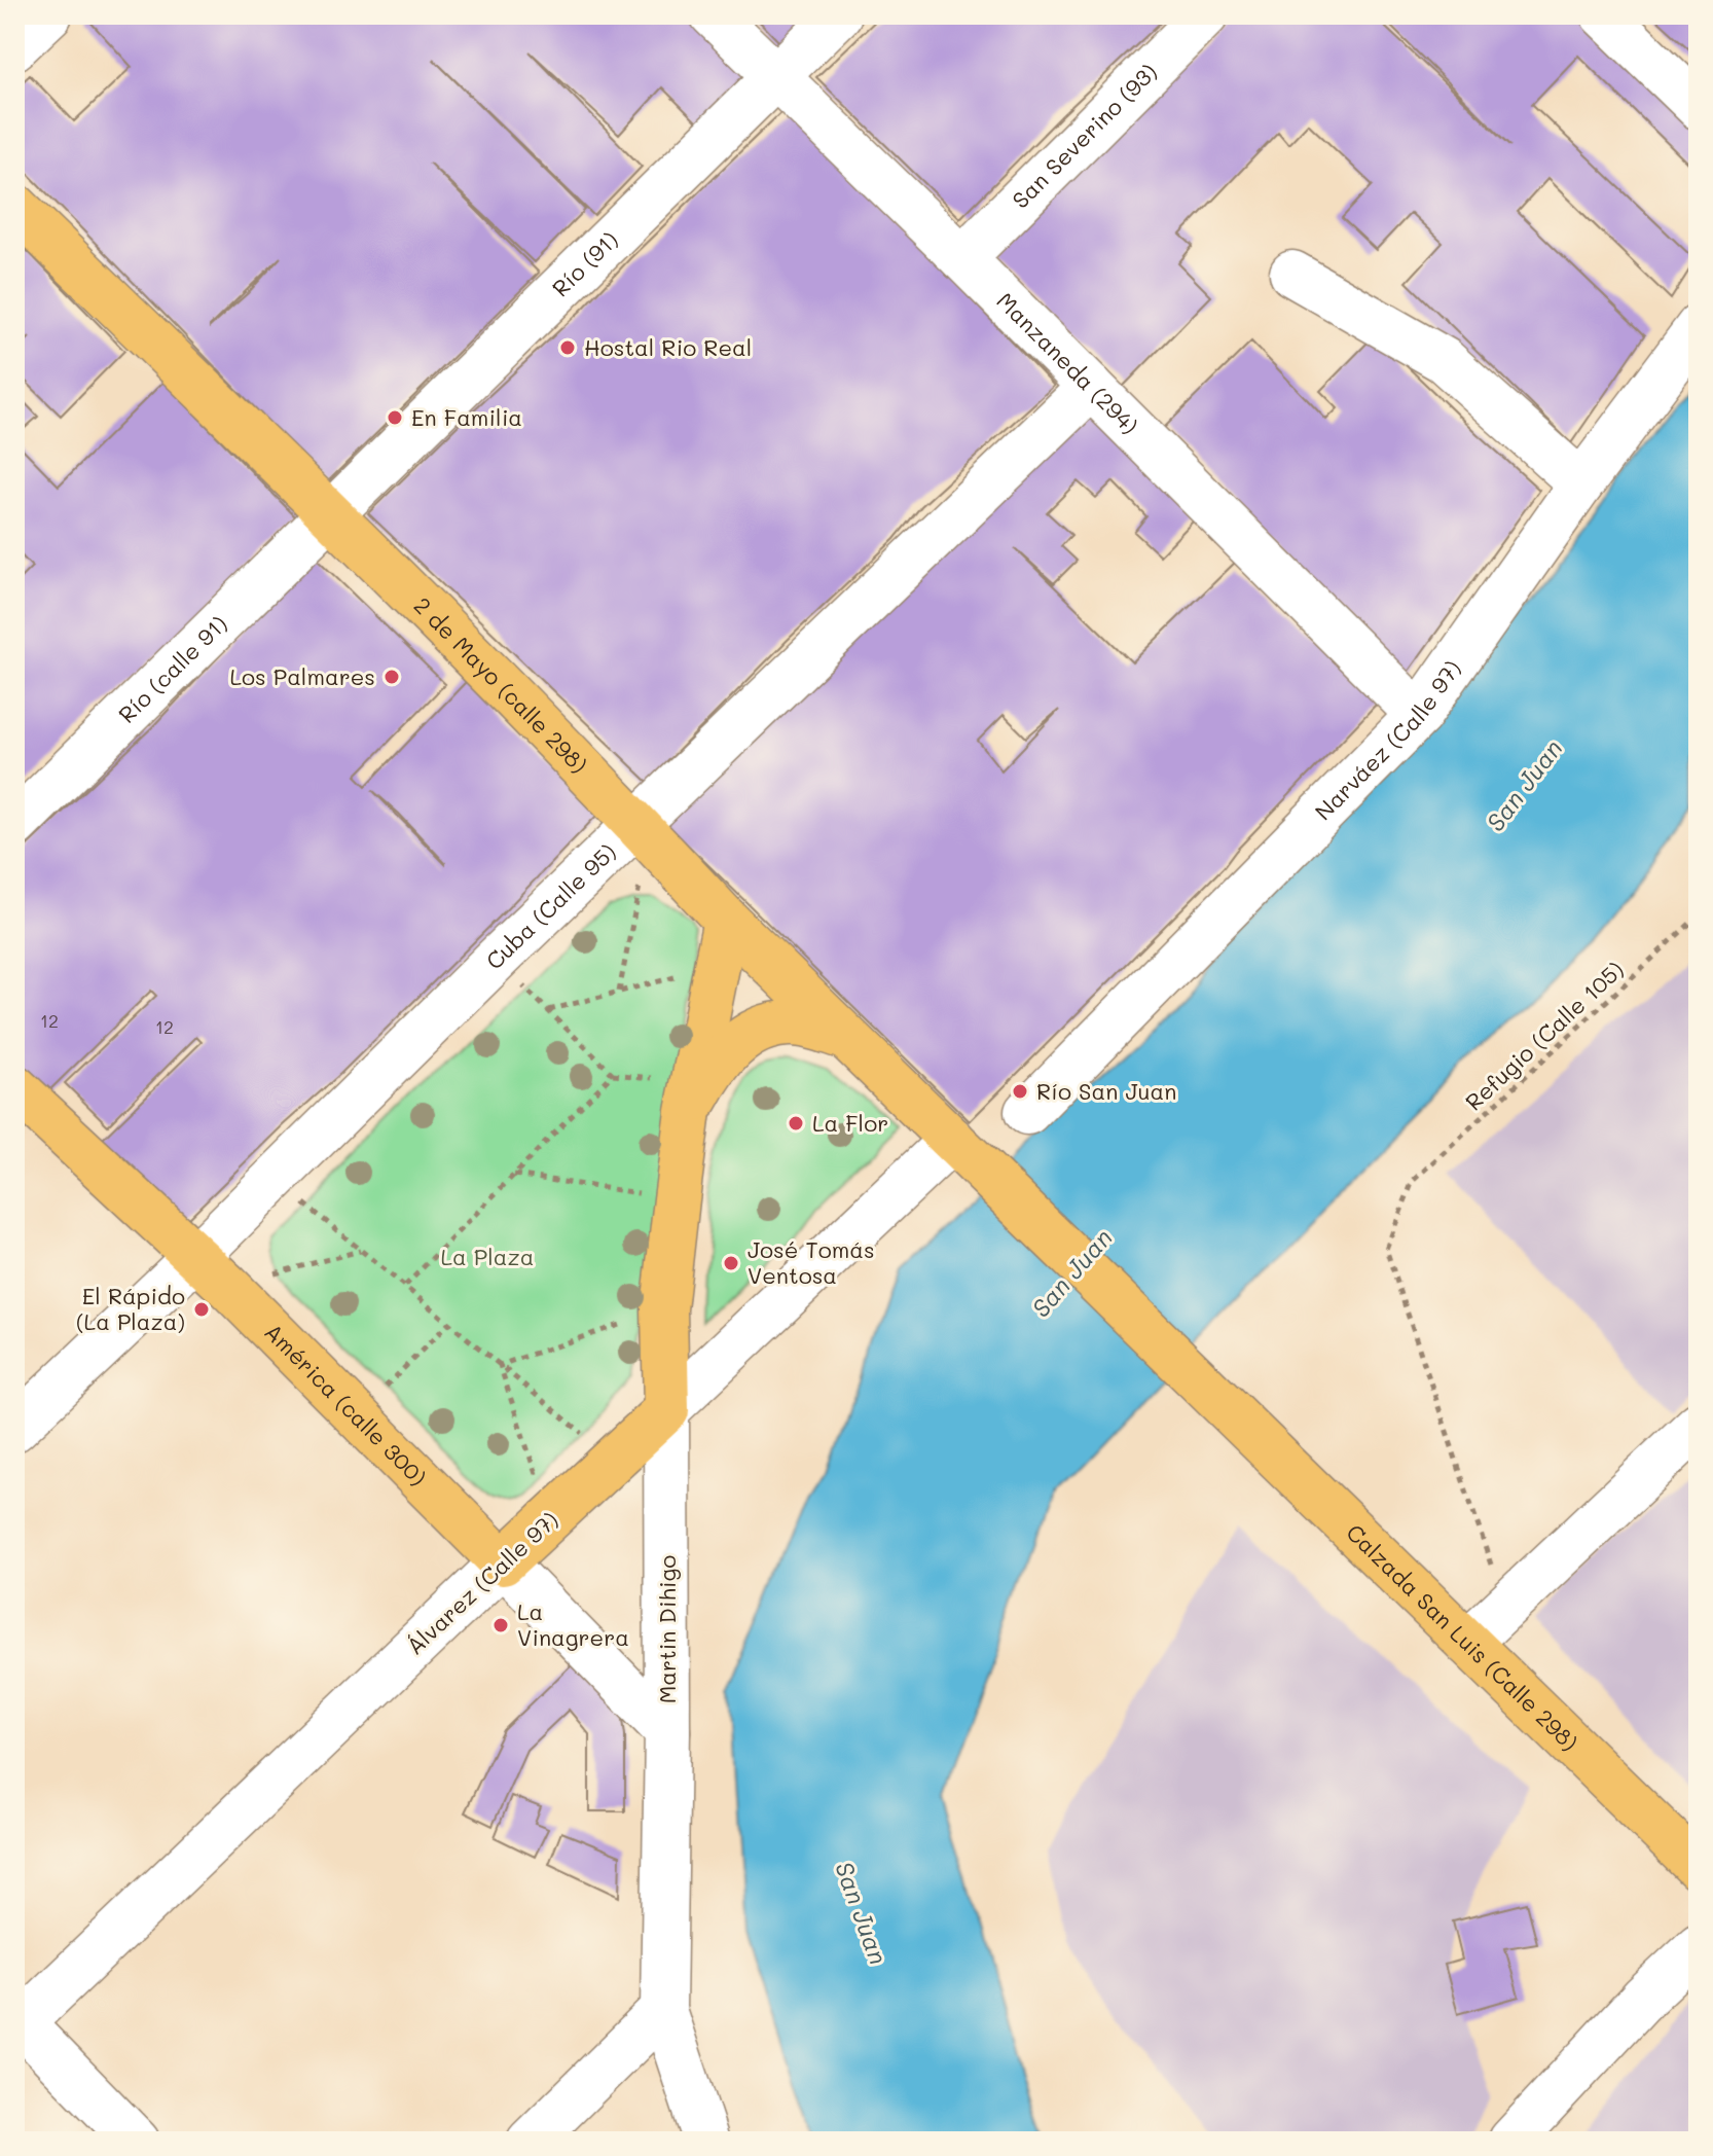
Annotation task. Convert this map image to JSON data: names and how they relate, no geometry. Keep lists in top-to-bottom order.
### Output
{
  "streets": {
    "main road": [
      "2 de Mayo (calle 298)",
      "América (calle 300)",
      "Álvarez (Calle 97)",
      "Martin Dihigo",
      "Calzada San Luis (Calle 298)"
    ],
    "street": [
      "San Severino (93)",
      "Río (91)",
      "Manzaneda (294)",
      "Río (calle 91)",
      "Narváez (Calle 97)",
      "Cuba (Calle 95)"
    ],
    "path": ["Refugio (Calle 105)"]
  },
  "crossings": [
    ["San Severino (93)", "Manzaneda (294)"],
    ["Río (91)", "Manzaneda (294)"],
    ["Río (91)", "Río (calle 91)"],
    ["Río (91)", "2 de Mayo (calle 298)"],
    ["Manzaneda (294)", "Narváez (Calle 97)"],
    ["Manzaneda (294)", "Cuba (Calle 95)"],
    ["Río (calle 91)", "2 de Mayo (calle 298)"],
    ["2 de Mayo (calle 298)", "Cuba (Calle 95)"],
    ["2 de Mayo (calle 298)", "Álvarez (Calle 97)"],
    ["2 de Mayo (calle 298)", "Martin Dihigo"],
    ["2 de Mayo (calle 298)", "Calzada San Luis (Calle 298)"],
    ["Cuba (Calle 95)", "América (calle 300)"],
    ["América (calle 300)", "Álvarez (Calle 97)"],
    ["América (calle 300)", "Martin Dihigo"],
    ["Álvarez (Calle 97)", "Martin Dihigo"],
    ["Álvarez (Calle 97)", "Calzada San Luis (Calle 298)"]
  ],
  "water": ["San Juan"],
  "parks": ["La Plaza"],
  "places": [
    "Hostal Rio Real",
    "En Familia",
    "Los Palmares",
    "Río San Juan",
    "La Flor",
    "José Tomás Ventosa",
    "El Rápido (La Plaza)",
    "La Vinagrera"
  ],
  "house_numbers": ["12", "12"]
}
